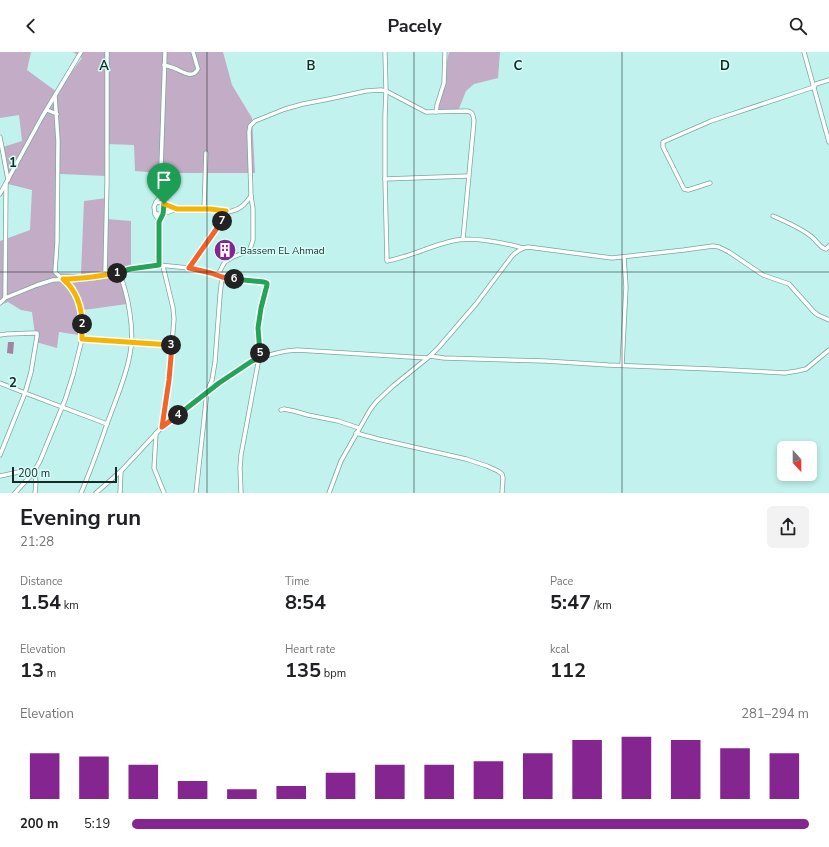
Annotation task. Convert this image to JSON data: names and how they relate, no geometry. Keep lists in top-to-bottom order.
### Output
{
  "places": {
    "building": ["Bassem EL Ahmad"]
  },
  "scale_bar": "200 m",
  "north": "bottom",
  "page": {
    "header": "Pacely",
    "pins": [
      "7",
      "1",
      "6",
      "2",
      "3",
      "5",
      "4"
    ],
    "scale": "200 m",
    "heading": ["Evening run", "21:28"],
    "stats": [
      ["Distance", "1.54 km"],
      ["Time", "8:54"],
      ["Pace", "5:47 /km"],
      ["Elevation", "13 m"],
      ["Heart rate", "135 bpm"],
      ["kcal", "112"]
    ],
    "chart": ["Elevation", "281–294 m"],
    "list": [
      {
        "name": "200 m",
        "note": "5:19"
      }
    ]
  },
  "grid": {
    "columns": [
      "A",
      "B",
      "C",
      "D"
    ],
    "rows": ["1", "2"]
  }
}
